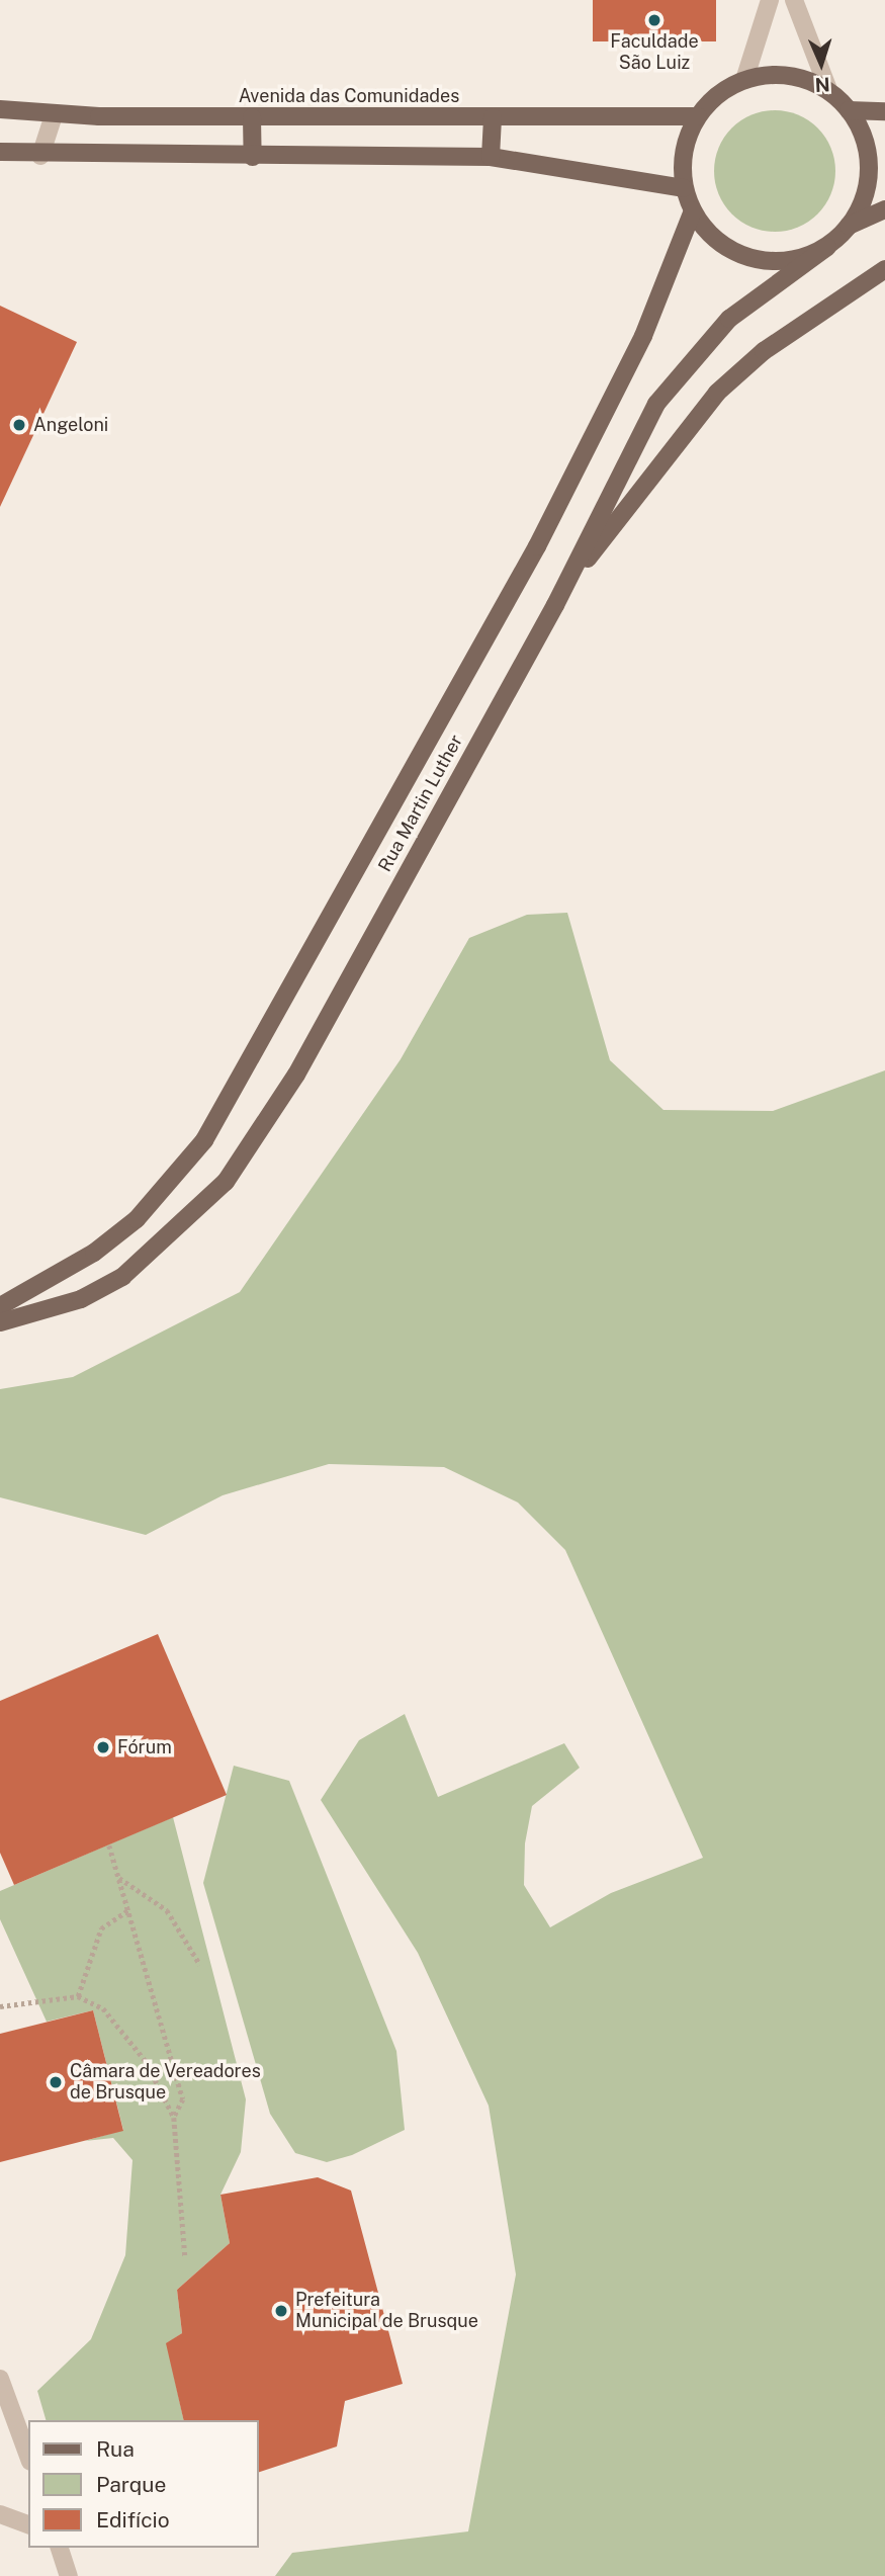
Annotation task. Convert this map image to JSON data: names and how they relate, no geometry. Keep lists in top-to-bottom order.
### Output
{
  "streets": {
    "main road": ["Avenida das Comunidades", "Rua Martin Luther"]
  },
  "crossings": [
    ["Avenida das Comunidades", "Rua Martin Luther"]
  ],
  "places": [
    "Faculdade São Luiz",
    "Angeloni",
    "Fórum",
    "Câmara de Vereadores de Brusque",
    "Prefeitura Municipal de Brusque"
  ],
  "legend": ["Rua", "Parque", "Edifício"],
  "north": "bottom"
}
